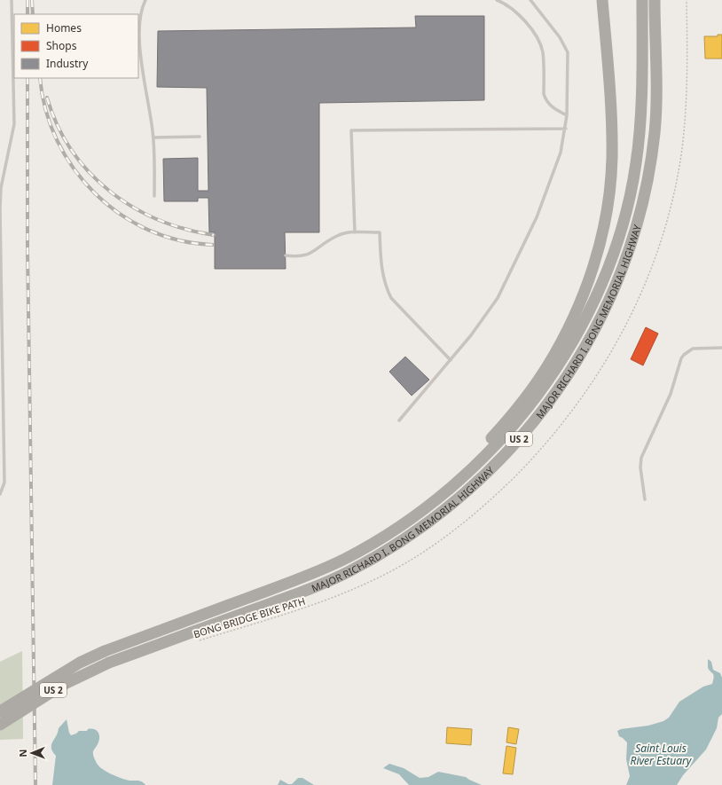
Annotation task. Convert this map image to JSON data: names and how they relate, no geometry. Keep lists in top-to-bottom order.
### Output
{
  "streets": {
    "highway": ["MAJOR RICHARD I. BONG MEMORIAL HIGHWAY", "US 2"],
    "path": ["BONG BRIDGE BIKE PATH"]
  },
  "water": ["Saint Louis River Estuary"],
  "legend": ["Homes", "Shops", "Industry"],
  "north": "left"
}
